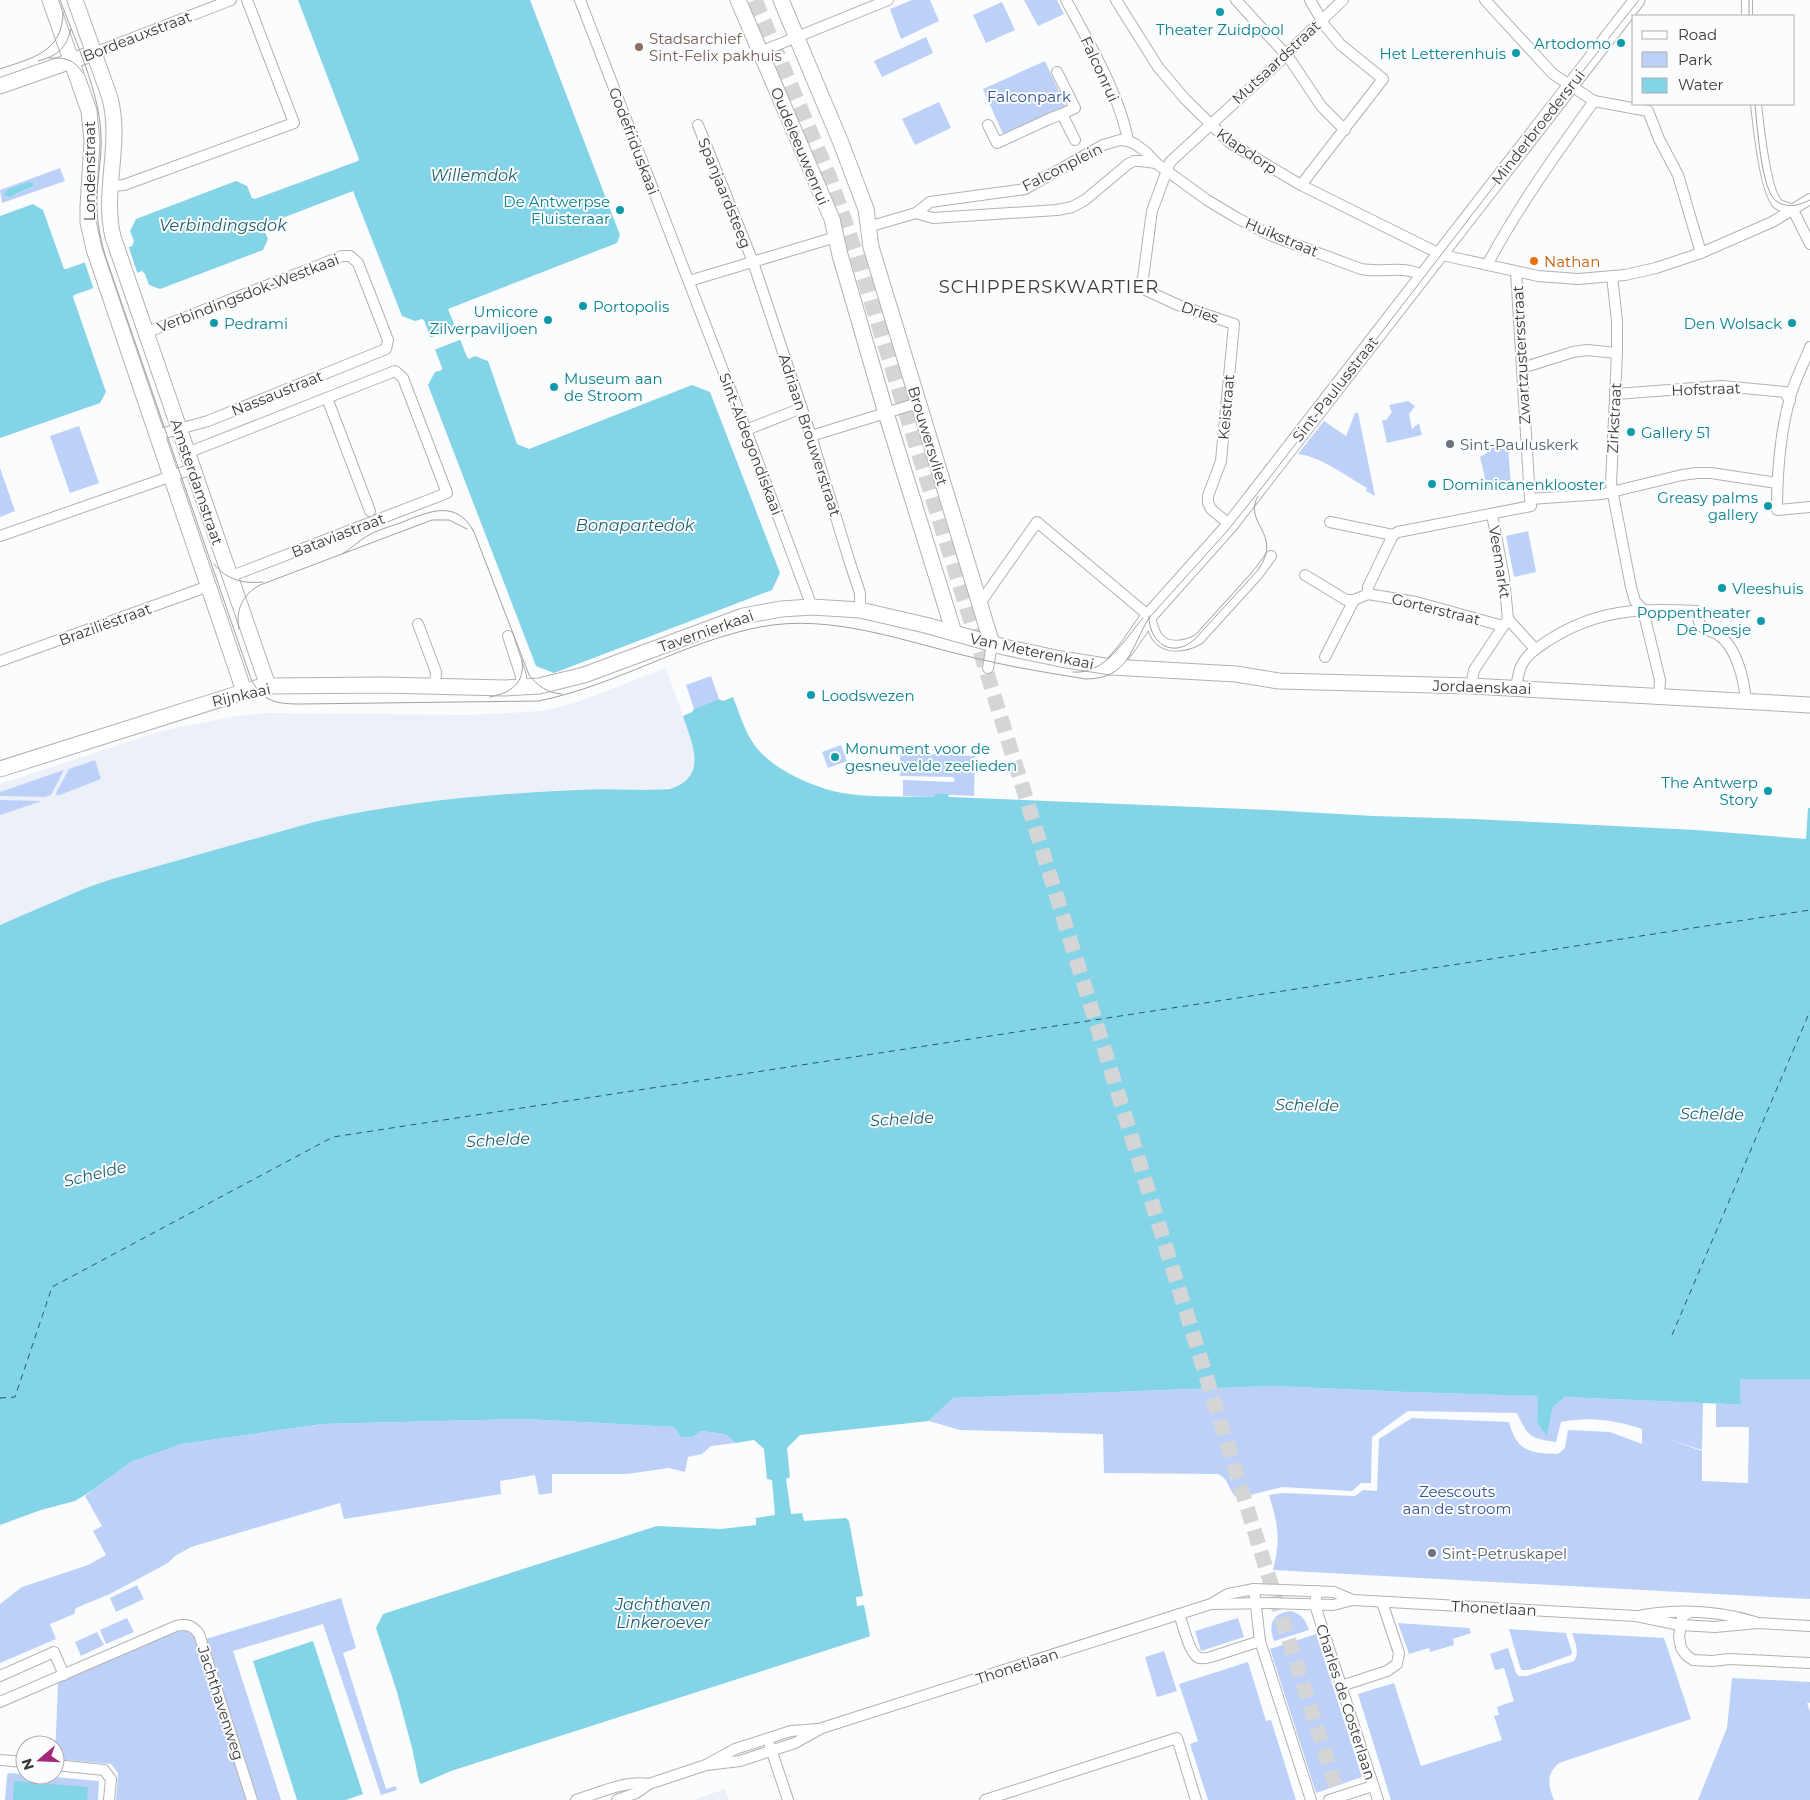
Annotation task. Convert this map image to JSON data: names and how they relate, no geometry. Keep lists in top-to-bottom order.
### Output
{
  "streets": {
    "street": [
      "Bordeauxstraat",
      "Mutsaardstraat",
      "Falconrui",
      "Minderbroedersrui",
      "Godefriduskaai",
      "Oudeleeuwenrui",
      "Klapdorp",
      "Falconplein",
      "Londenstraat",
      "Spanjaardsteeg",
      "Huikstraat",
      "Verbindingsdok-Westkaai",
      "Dries",
      "Zwartzustersstraat",
      "Sint-Paulusstraat",
      "Hofstraat",
      "Nassaustraat",
      "Keistraat",
      "Zirkstraat",
      "Adriaan Brouwerstraat",
      "Brouwersvliet",
      "Sint-Aldegondiskaai",
      "Amsterdamstraat",
      "Bataviastraat",
      "Veemarkt",
      "Gorterstraat",
      "Braziliëstraat",
      "Tavernierkaai",
      "Van Meterenkaai",
      "Jordaenskaai",
      "Rijnkaai",
      "Thonetlaan",
      "Charles de Costerlaan",
      "Jachthavenweg"
    ]
  },
  "crossings": [
    ["Bordeauxstraat", "Londenstraat"],
    ["Mutsaardstraat", "Klapdorp"],
    ["Mutsaardstraat", "Huikstraat"],
    ["Mutsaardstraat", "Dries"],
    ["Falconrui", "Falconplein"],
    ["Minderbroedersrui", "Klapdorp"],
    ["Minderbroedersrui", "Sint-Paulusstraat"],
    ["Godefriduskaai", "Sint-Aldegondiskaai"],
    ["Klapdorp", "Zwartzustersstraat"],
    ["Klapdorp", "Sint-Paulusstraat"],
    ["Klapdorp", "Zirkstraat"],
    ["Falconplein", "Huikstraat"],
    ["Falconplein", "Brouwersvliet"],
    ["Londenstraat", "Amsterdamstraat"],
    ["Spanjaardsteeg", "Adriaan Brouwerstraat"],
    ["Huikstraat", "Dries"],
    ["Huikstraat", "Sint-Paulusstraat"],
    ["Verbindingsdok-Westkaai", "Nassaustraat"],
    ["Verbindingsdok-Westkaai", "Amsterdamstraat"],
    ["Dries", "Keistraat"],
    ["Zwartzustersstraat", "Veemarkt"],
    ["Sint-Paulusstraat", "Keistraat"],
    ["Sint-Paulusstraat", "Van Meterenkaai"],
    ["Hofstraat", "Zirkstraat"],
    ["Nassaustraat", "Amsterdamstraat"],
    ["Nassaustraat", "Bataviastraat"],
    ["Zirkstraat", "Veemarkt"],
    ["Zirkstraat", "Jordaenskaai"],
    ["Adriaan Brouwerstraat", "Tavernierkaai"],
    ["Brouwersvliet", "Van Meterenkaai"],
    ["Sint-Aldegondiskaai", "Tavernierkaai"],
    ["Amsterdamstraat", "Bataviastraat"],
    ["Amsterdamstraat", "Braziliëstraat"],
    ["Amsterdamstraat", "Rijnkaai"],
    ["Veemarkt", "Gorterstraat"],
    ["Tavernierkaai", "Van Meterenkaai"],
    ["Tavernierkaai", "Rijnkaai"],
    ["Van Meterenkaai", "Jordaenskaai"],
    ["Thonetlaan", "Charles de Costerlaan"]
  ],
  "districts": ["SCHIPPERSKWARTIER"],
  "water": [
    "Willemdok",
    "Verbindingsdok",
    "Bonapartedok",
    "Schelde",
    "Jachthaven Linkeroever"
  ],
  "parks": ["Falconpark", "Zeescouts aan de stroom"],
  "places": [
    "Theater Zuidpool",
    "Artodomo",
    "Stadsarchief Sint-Felix pakhuis",
    "Het Letterenhuis",
    "De Antwerpse Fluisteraar",
    "Nathan",
    "Portopolis",
    "Umicore Zilverpaviljoen",
    "Pedrami",
    "Den Wolsack",
    "Museum aan de Stroom",
    "Gallery 51",
    "Sint-Pauluskerk",
    "Dominicanenklooster",
    "Greasy palms gallery",
    "Vleeshuis",
    "Poppentheater De Poesje",
    "Loodswezen",
    "Monument voor de gesneuvelde zeelieden",
    "The Antwerp Story",
    "Sint-Petruskapel"
  ],
  "legend": ["Road", "Park", "Water"],
  "north": "left"
}
